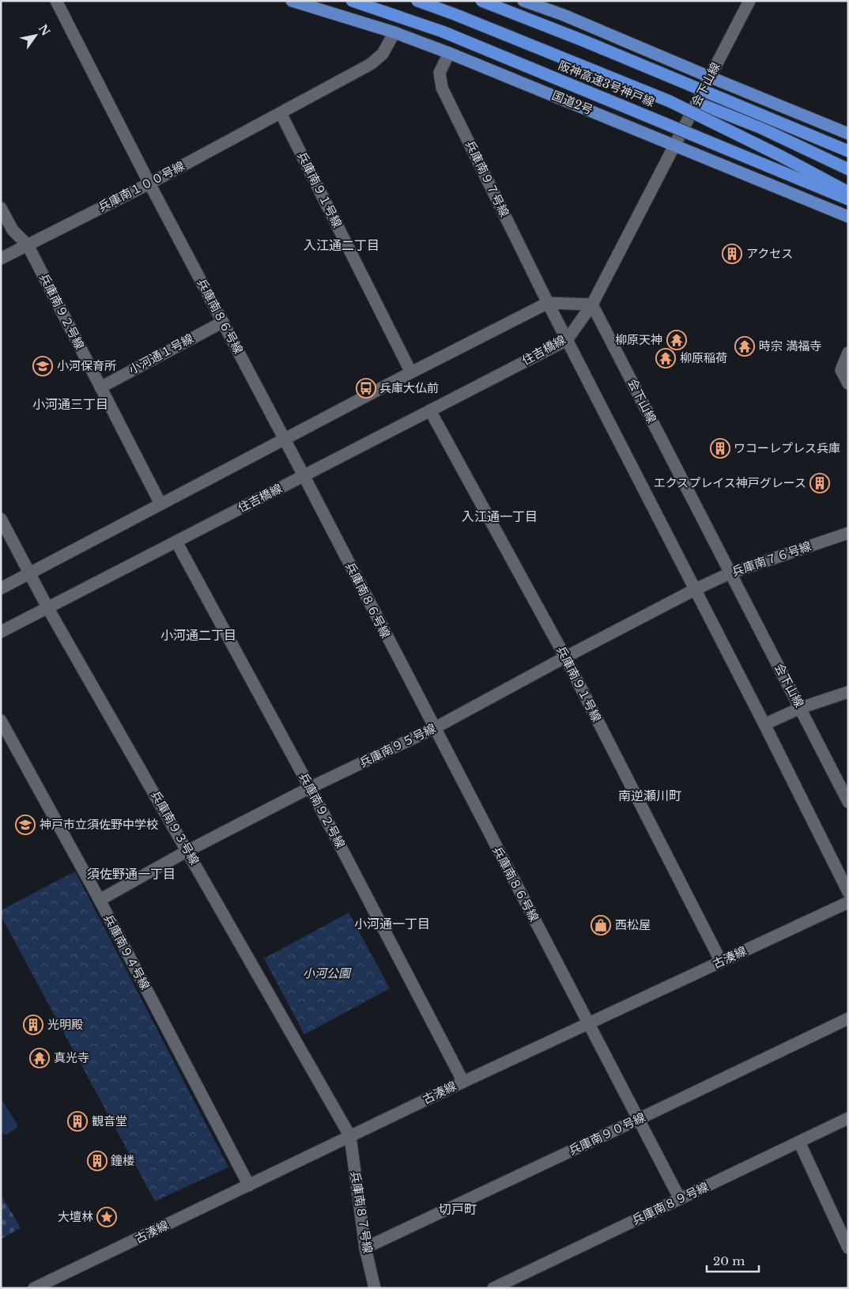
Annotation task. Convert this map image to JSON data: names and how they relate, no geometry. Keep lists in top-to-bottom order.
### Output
{
  "streets": {
    "highway": ["阪神高速3号神戸線", "国道2号"],
    "street": [
      "会下山線",
      "兵庫南９７号線",
      "兵庫南１００号線",
      "兵庫南９１号線",
      "兵庫南９２号線",
      "兵庫南８６号線",
      "住吉橋線",
      "小河通１号線",
      "兵庫南７６号線",
      "兵庫南９５号線",
      "兵庫南９３号線",
      "兵庫南９４号線",
      "古湊線",
      "兵庫南９０号線",
      "兵庫南８９号線",
      "兵庫南８７号線"
    ]
  },
  "crossings": [
    ["会下山線", "国道2号"],
    ["会下山線", "住吉橋線"],
    ["会下山線", "兵庫南７６号線"],
    ["国道2号", "兵庫南９７号線"],
    ["国道2号", "兵庫南１００号線"],
    ["兵庫南９７号線", "住吉橋線"],
    ["兵庫南１００号線", "兵庫南９１号線"],
    ["兵庫南１００号線", "兵庫南９２号線"],
    ["兵庫南１００号線", "兵庫南８６号線"],
    ["兵庫南９１号線", "住吉橋線"],
    ["兵庫南９１号線", "兵庫南９５号線"],
    ["兵庫南９１号線", "古湊線"],
    ["兵庫南９２号線", "住吉橋線"],
    ["兵庫南９２号線", "小河通１号線"],
    ["兵庫南９２号線", "兵庫南９５号線"],
    ["兵庫南９２号線", "古湊線"],
    ["兵庫南８６号線", "住吉橋線"],
    ["兵庫南８６号線", "小河通１号線"],
    ["兵庫南８６号線", "兵庫南９５号線"],
    ["兵庫南８６号線", "古湊線"],
    ["兵庫南８６号線", "兵庫南９０号線"],
    ["兵庫南８６号線", "兵庫南８９号線"],
    ["住吉橋線", "兵庫南９３号線"],
    ["兵庫南７６号線", "兵庫南９５号線"],
    ["兵庫南９５号線", "兵庫南９３号線"],
    ["兵庫南９５号線", "兵庫南９４号線"],
    ["兵庫南９３号線", "古湊線"],
    ["兵庫南９３号線", "兵庫南８７号線"],
    ["兵庫南９４号線", "古湊線"],
    ["古湊線", "兵庫南８７号線"],
    ["兵庫南９０号線", "兵庫南８７号線"]
  ],
  "districts": [
    "入江通二丁目",
    "小河通三丁目",
    "入江通一丁目",
    "小河通二丁目",
    "南逆瀬川町",
    "須佐野通一丁目",
    "小河通一丁目",
    "切戸町"
  ],
  "parks": ["小河公園"],
  "places": {
    "building": [
      "アクセス",
      "ワコーレプレス兵庫",
      "エクスプレイス神戸グレース",
      "光明殿",
      "観音堂",
      "鐘楼"
    ],
    "temple": [
      "柳原天神",
      "時宗 満福寺",
      "柳原稲荷",
      "真光寺"
    ],
    "school or university": ["小河保育所", "神戸市立須佐野中学校"],
    "bus stop": ["兵庫大仏前"],
    "shop": ["西松屋"],
    "place": ["大壇林"]
  },
  "scale_bar": "20 m",
  "north": "top right"
}
